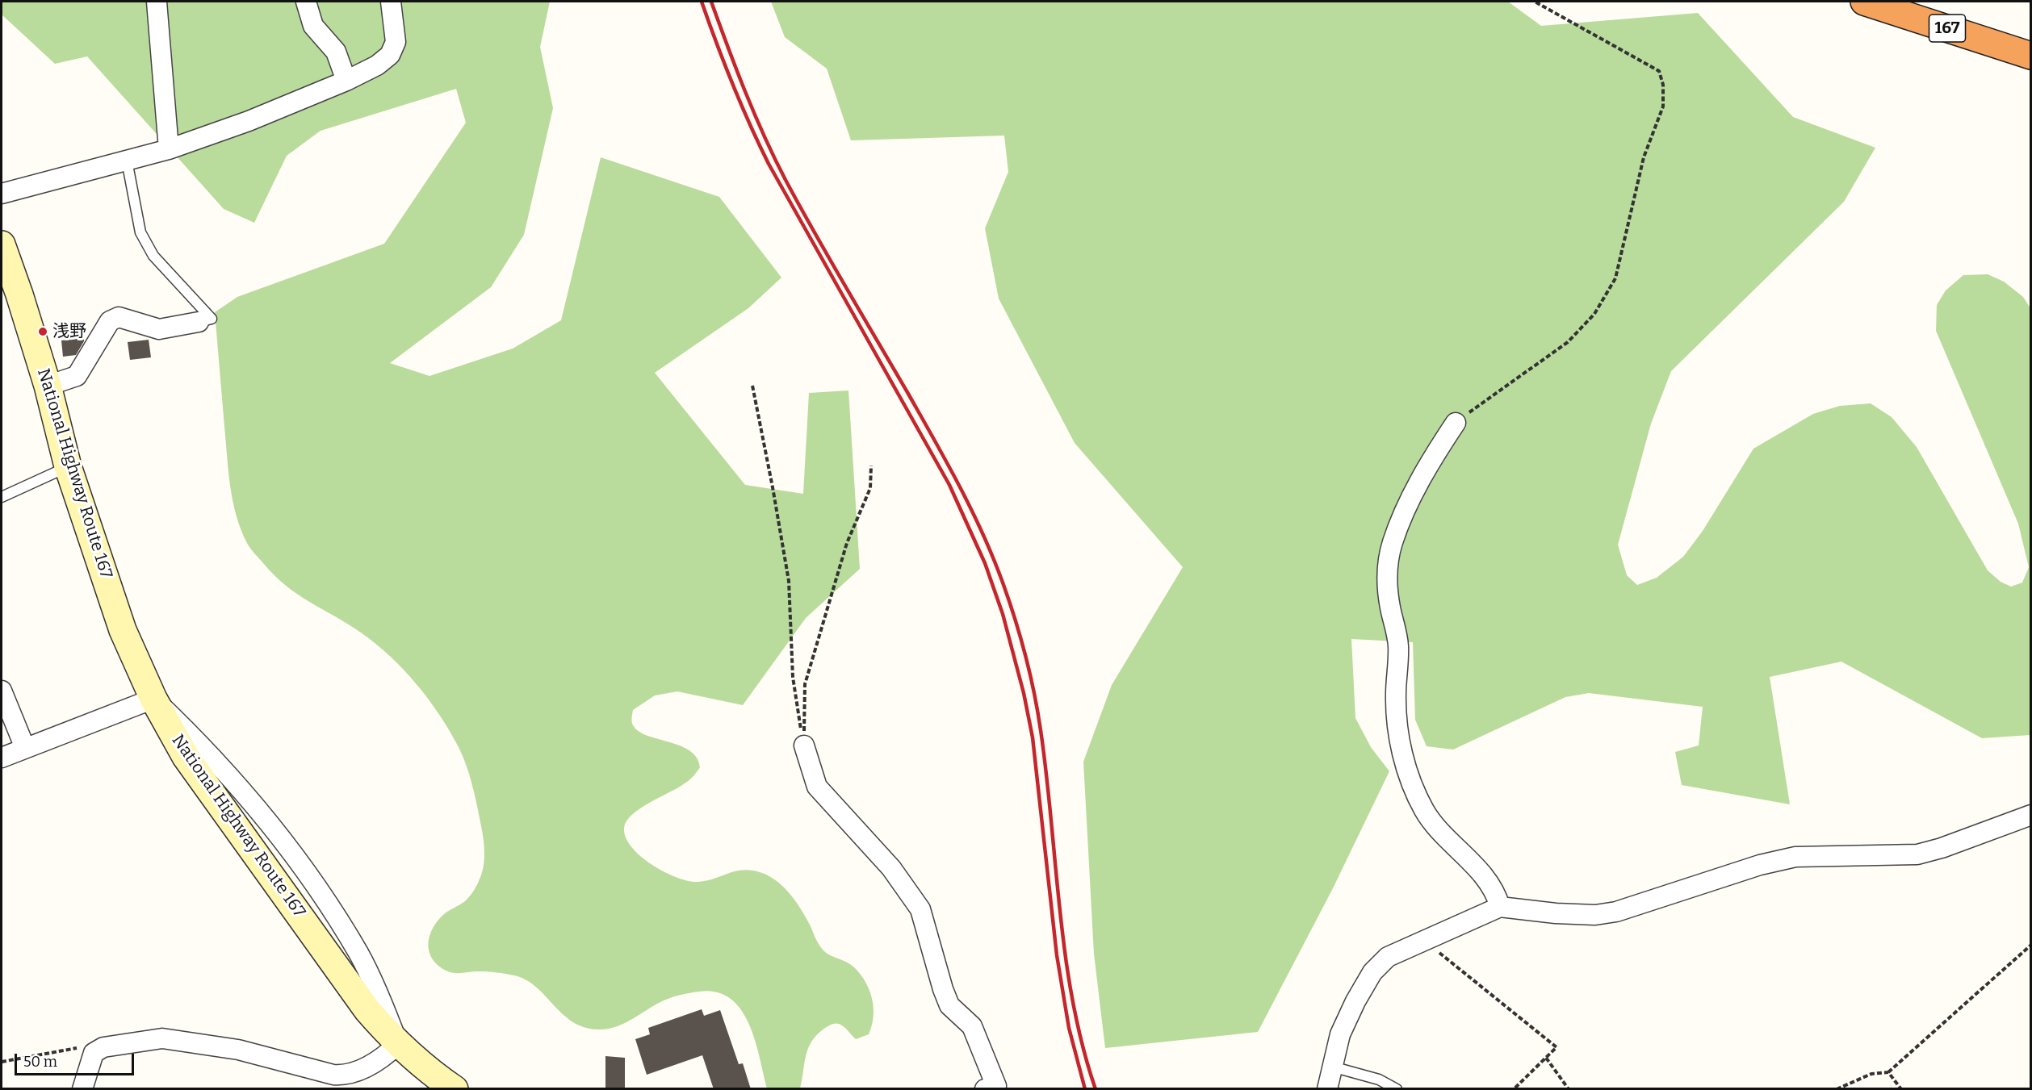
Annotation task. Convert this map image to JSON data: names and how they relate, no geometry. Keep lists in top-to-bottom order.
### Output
{
  "streets": {
    "highway": ["167"],
    "street": ["National Highway Route 167"]
  },
  "places": ["浅野"],
  "scale_bar": "50 m"
}
